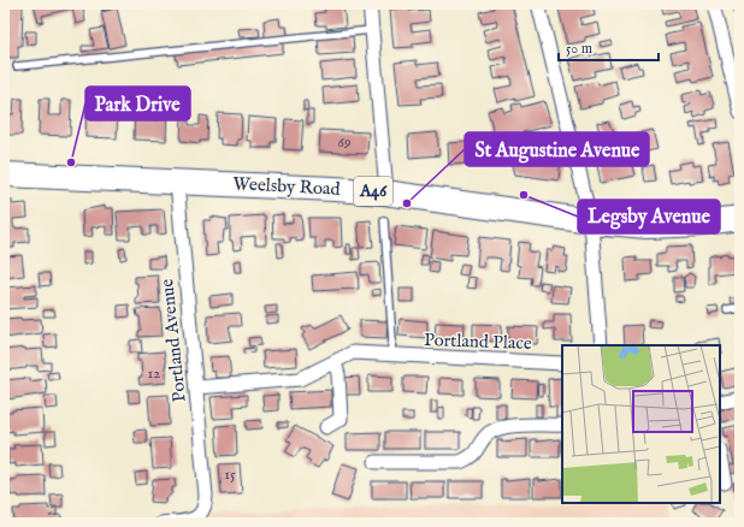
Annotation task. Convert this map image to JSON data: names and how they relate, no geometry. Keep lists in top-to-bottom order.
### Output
{
  "streets": {
    "highway": ["Weelsby Road", "A46"],
    "street": ["Portland Avenue", "Portland Place"]
  },
  "crossings": [
    ["Weelsby Road", "Portland Avenue"],
    ["Portland Avenue", "Portland Place"]
  ],
  "places": ["Park Drive", "Legsby Avenue", "St Augustine Avenue"],
  "house_numbers": ["69", "12", "15"],
  "scale_bar": "50 m"
}
